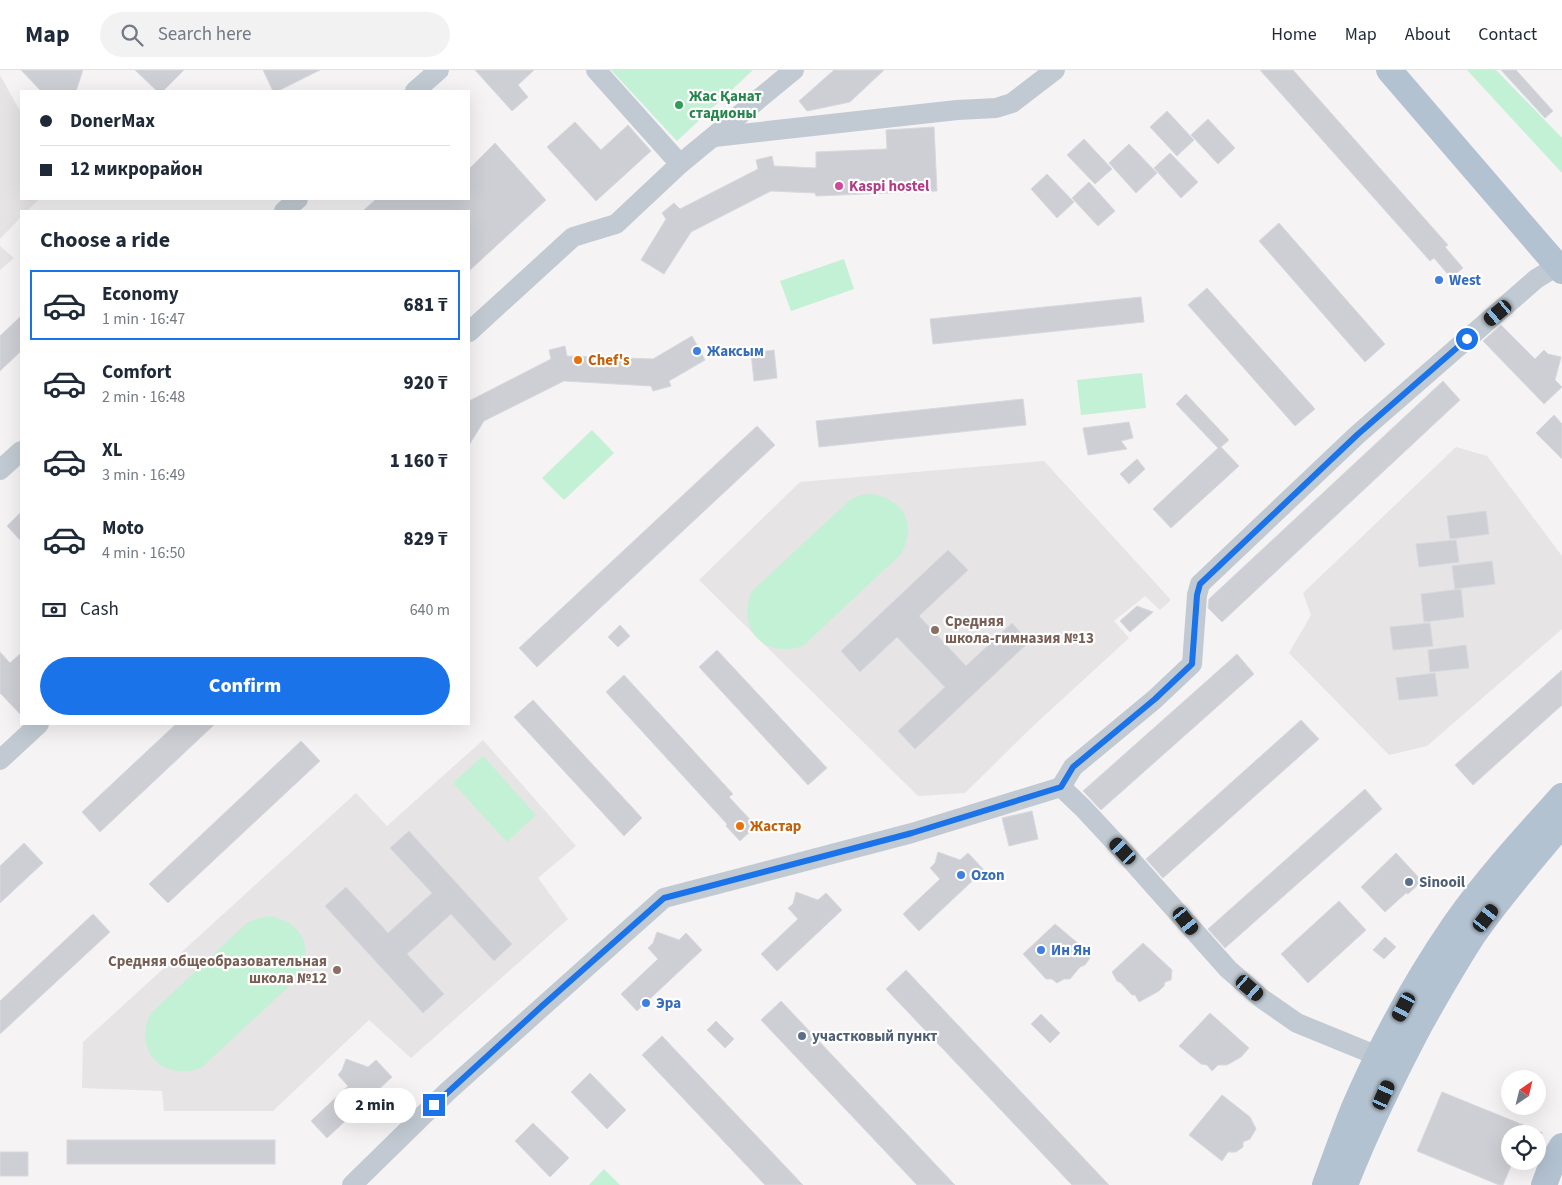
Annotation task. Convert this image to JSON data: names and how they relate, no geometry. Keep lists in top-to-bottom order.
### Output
{
  "places": [
    "Жас Қанат стадионы",
    "Kaspi hostel",
    "West",
    "Жаксым",
    "Chef's",
    "Средняя школа-гимназия №13",
    "Жастар",
    "Ozon",
    "Sinooil",
    "Ин Ян",
    "Средняя общеобразовательная школа №12",
    "Эра",
    "участковый пункт"
  ],
  "north": "top right",
  "page": {
    "header": "Map",
    "search": "Search here",
    "nav": [
      "Home",
      "Map",
      "About",
      "Contact"
    ],
    "banner": ["DonerMax", "12 микрорайон"],
    "heading": "Choose a ride",
    "list": [
      {
        "name": "Economy",
        "note": "1 min · 16:47",
        "value": "681 ₸"
      },
      {
        "name": "Comfort",
        "note": "2 min · 16:48",
        "value": "920 ₸"
      },
      {
        "name": "XL",
        "note": "3 min · 16:49",
        "value": "1 160 ₸"
      },
      {
        "name": "Moto",
        "note": "4 min · 16:50",
        "value": "829 ₸"
      }
    ],
    "pay": ["Cash", "640 m"],
    "buttons": "Confirm",
    "bubble": "2 min"
  }
}
